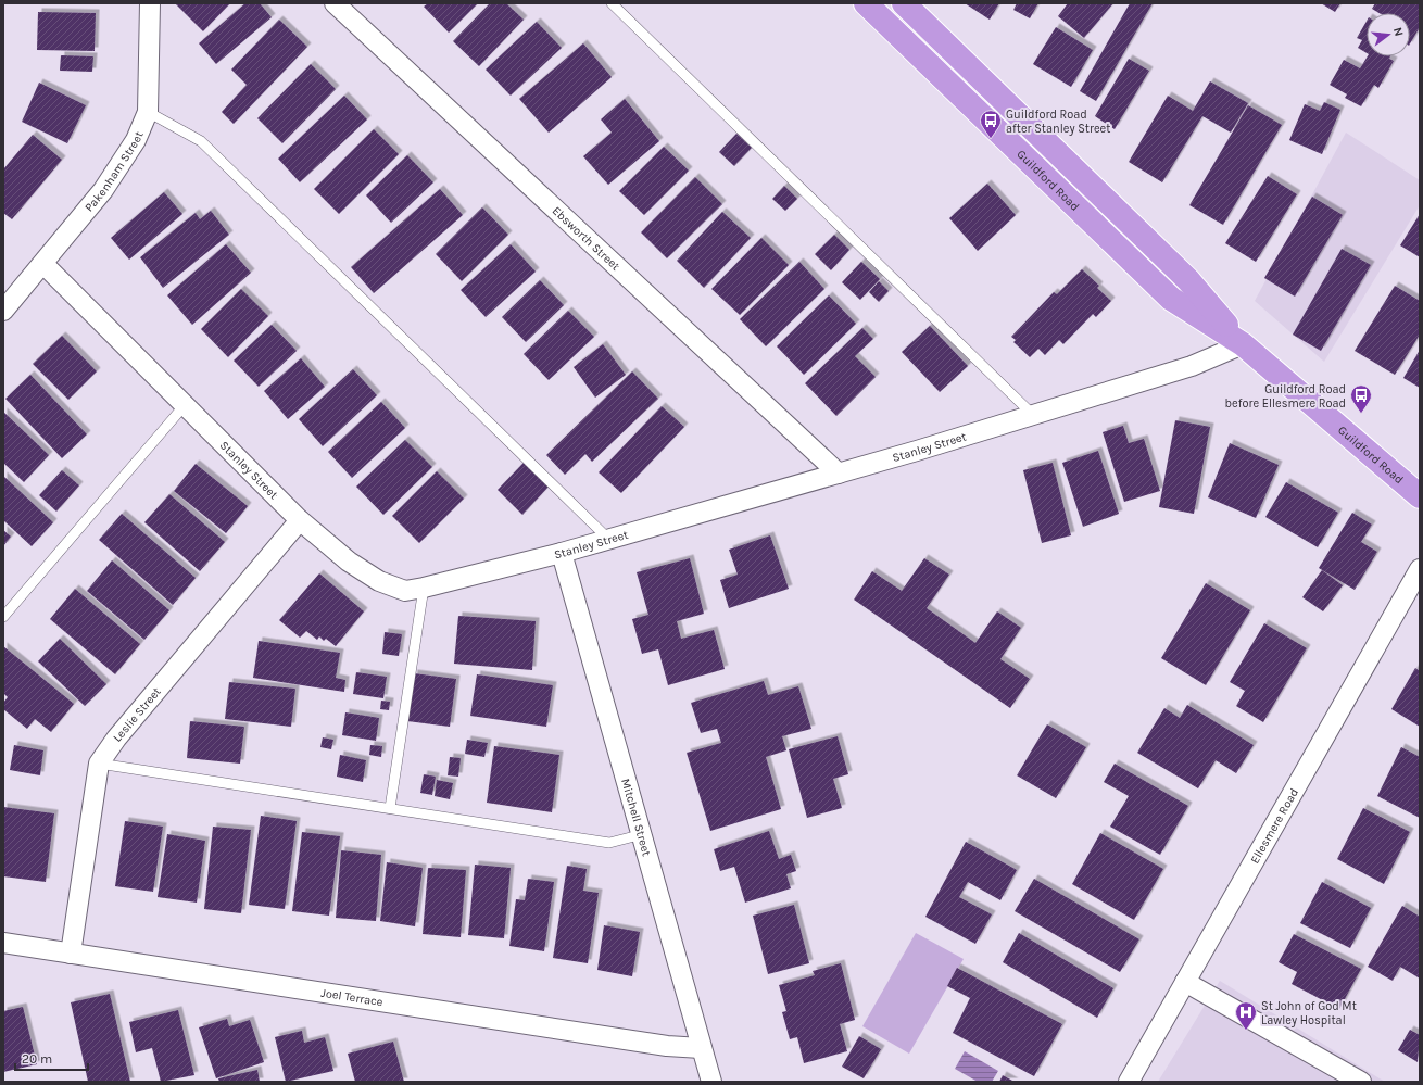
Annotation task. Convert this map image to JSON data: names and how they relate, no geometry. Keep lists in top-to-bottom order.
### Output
{
  "streets": {
    "highway": ["Guildford Road"],
    "street": [
      "Pakenham Street",
      "Ebsworth Street",
      "Stanley Street",
      "Leslie Street",
      "Mitchell Street",
      "Ellesmere Road",
      "Joel Terrace"
    ]
  },
  "crossings": [
    ["Pakenham Street", "Stanley Street"],
    ["Guildford Road", "Stanley Street"],
    ["Ebsworth Street", "Stanley Street"],
    ["Stanley Street", "Leslie Street"],
    ["Stanley Street", "Mitchell Street"],
    ["Leslie Street", "Joel Terrace"],
    ["Mitchell Street", "Joel Terrace"]
  ],
  "places": {
    "bus stop": ["Guildford Road after Stanley Street", "Guildford Road before Ellesmere Road"],
    "hospital": ["St John of God Mt Lawley Hospital"]
  },
  "scale_bar": "20 m",
  "north": "right"
}
